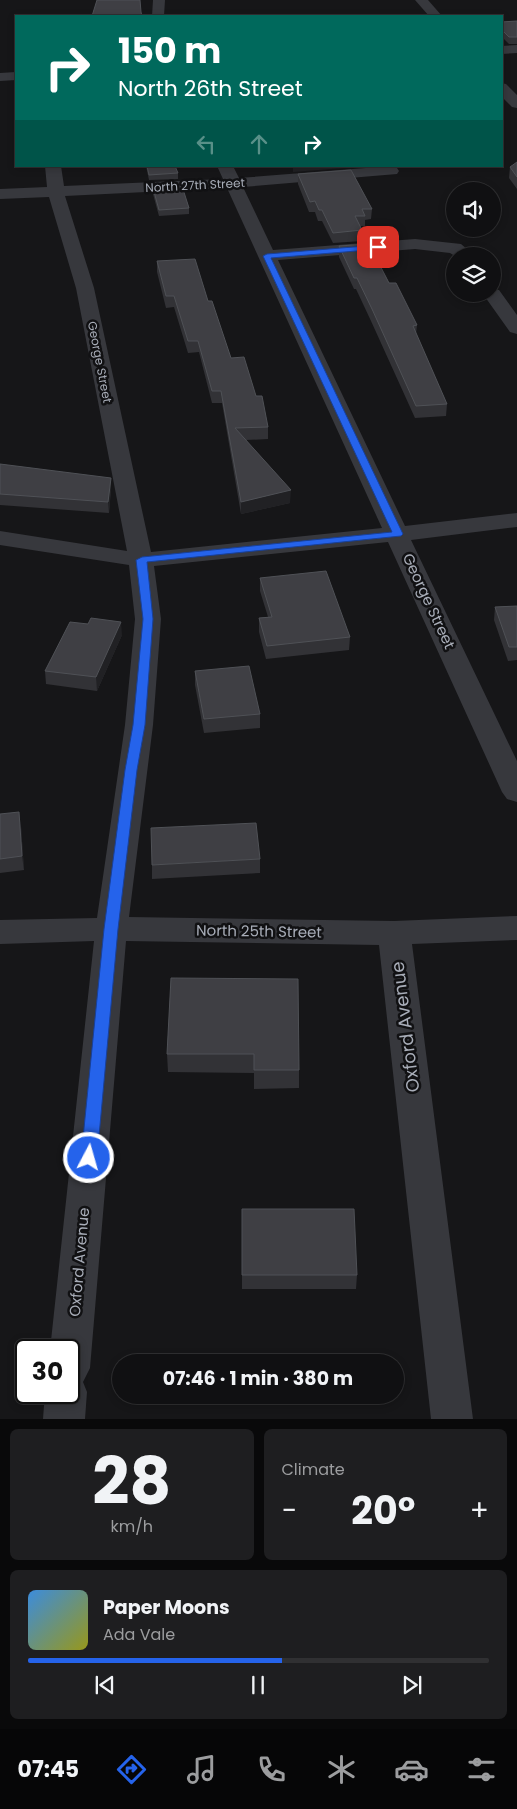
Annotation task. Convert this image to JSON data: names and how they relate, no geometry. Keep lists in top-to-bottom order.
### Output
{
  "streets": {
    "street": [
      "North 27th Street",
      "George Street",
      "North 25th Street",
      "Oxford Avenue"
    ]
  },
  "crossings": [
    ["North 27th Street", "George Street"],
    ["George Street", "Oxford Avenue"],
    ["North 25th Street", "Oxford Avenue"]
  ],
  "page": {
    "turn": ["150 m", "North 26th Street"],
    "limit": "30",
    "trip": "07:46 · 1 min · 380 m",
    "tile": [
      ["28", "km/h"],
      "Climate"
    ],
    "heat": ["−", "20°", "+"],
    "song": ["Paper Moons", "Ada Vale"],
    "tabs": "07:45"
  }
}
